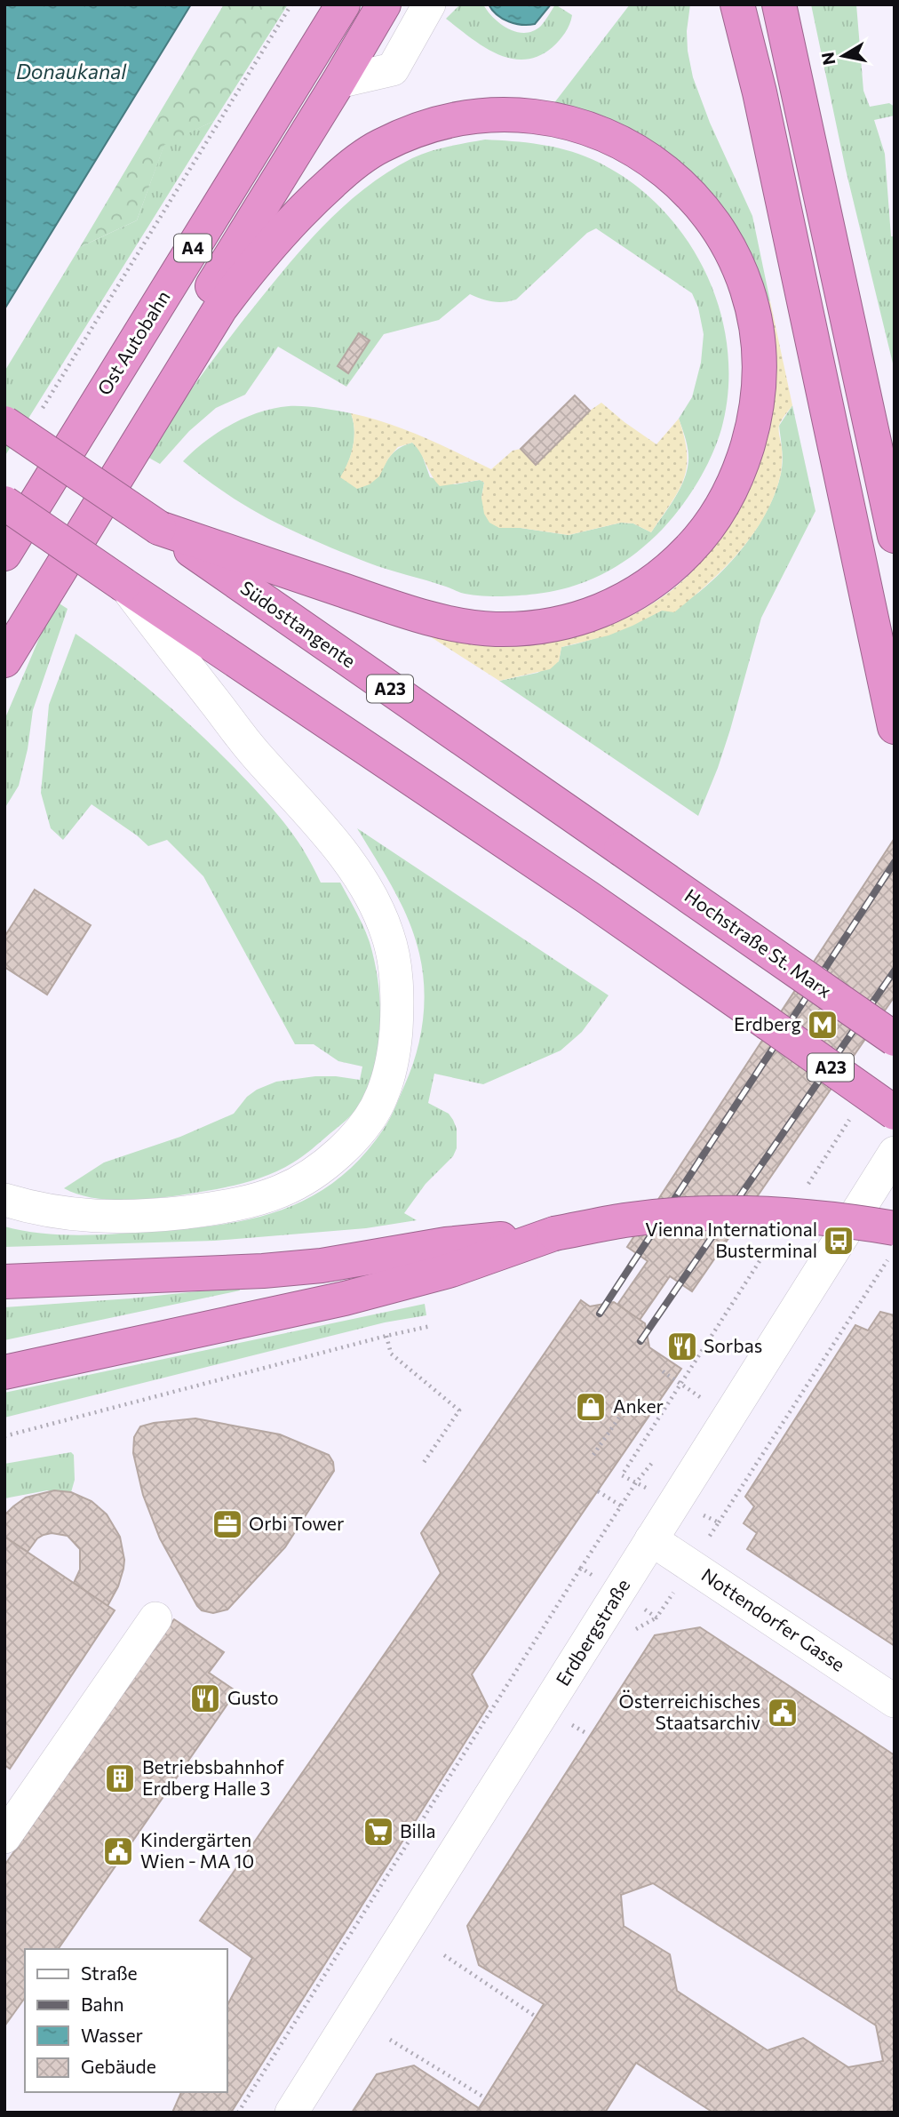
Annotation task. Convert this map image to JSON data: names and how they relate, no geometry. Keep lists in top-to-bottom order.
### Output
{
  "streets": {
    "highway": [
      "A4",
      "Ost Autobahn",
      "Südosttangente",
      "A23",
      "Hochstraße St. Marx"
    ],
    "street": ["Nottendorfer Gasse", "Erdbergstraße"]
  },
  "crossings": [
    ["Südosttangente", "A23"],
    ["Südosttangente", "Hochstraße St. Marx"],
    ["Nottendorfer Gasse", "Erdbergstraße"]
  ],
  "water": ["Donaukanal"],
  "places": {
    "metro station": ["Erdberg"],
    "bus stop": ["Vienna International Busterminal"],
    "restaurant": ["Sorbas", "Gusto"],
    "shop": ["Anker"],
    "office": ["Orbi Tower"],
    "public building": ["Österreichisches Staatsarchiv", "Kindergärten Wien - MA 10"],
    "building": ["Betriebsbahnhof Erdberg Halle 3"],
    "supermarket": ["Billa"]
  },
  "legend": [
    "Straße",
    "Bahn",
    "Wasser",
    "Gebäude"
  ],
  "north": "left"
}
